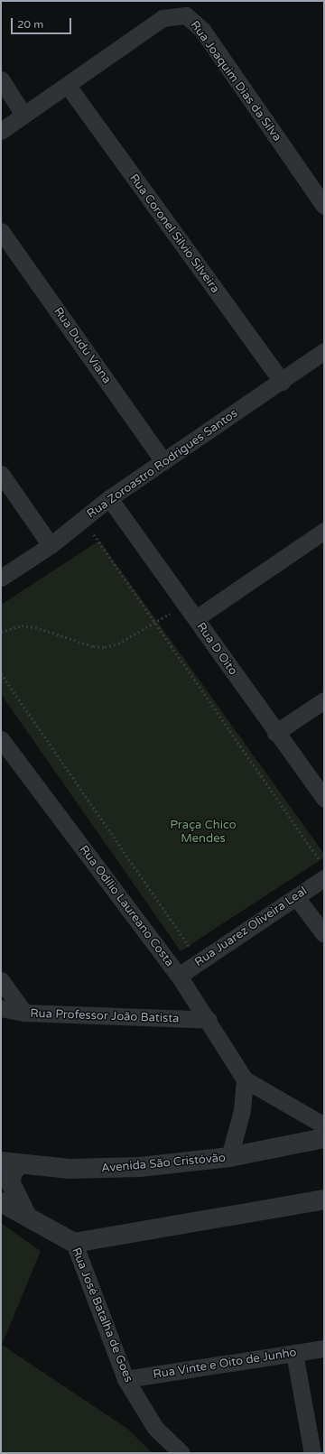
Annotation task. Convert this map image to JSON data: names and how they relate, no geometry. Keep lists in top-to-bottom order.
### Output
{
  "streets": {
    "street": [
      "Rua Joaquim Dias da Silva",
      "Rua Coronel Silvio Silveira",
      "Rua Dudu Viana",
      "Rua Zoroastro Rodrigues Santos",
      "Rua D Oito",
      "Rua Odílio Laureano Costa",
      "Rua Juarez Oliveira Leal",
      "Rua Professor João Batista",
      "Avenida São Cristóvão",
      "Rua José Batalha de Goes",
      "Rua Vinte e Oito de Junho"
    ]
  },
  "crossings": [
    ["Rua Joaquim Dias da Silva", "Rua Coronel Silvio Silveira"],
    ["Rua Coronel Silvio Silveira", "Rua Zoroastro Rodrigues Santos"],
    ["Rua Dudu Viana", "Rua Zoroastro Rodrigues Santos"],
    ["Rua Zoroastro Rodrigues Santos", "Rua D Oito"],
    ["Rua Odílio Laureano Costa", "Rua Juarez Oliveira Leal"],
    ["Rua Odílio Laureano Costa", "Rua Professor João Batista"],
    ["Rua José Batalha de Goes", "Rua Vinte e Oito de Junho"]
  ],
  "parks": ["Praça Chico Mendes"],
  "scale_bar": "20 m"
}
